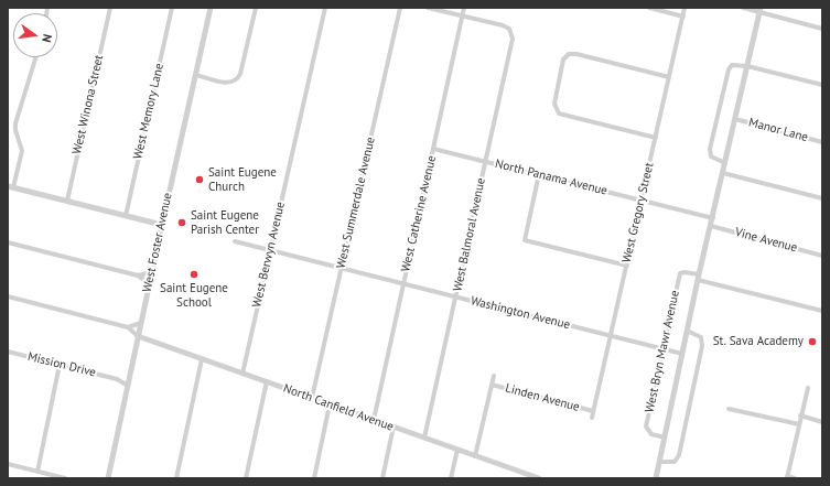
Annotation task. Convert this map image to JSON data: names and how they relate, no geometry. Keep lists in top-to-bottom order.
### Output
{
  "streets": {
    "street": [
      "West Winona Street",
      "West Memory Lane",
      "Manor Lane",
      "North Panama Avenue",
      "West Summerdale Avenue",
      "West Gregory Street",
      "West Catherine Avenue",
      "West Balmoral Avenue",
      "Vine Avenue",
      "West Foster Avenue",
      "West Berwyn Avenue",
      "Washington Avenue",
      "West Bryn Mawr Avenue",
      "Mission Drive",
      "Linden Avenue",
      "North Canfield Avenue"
    ]
  },
  "crossings": [
    ["Manor Lane", "West Bryn Mawr Avenue"],
    ["North Panama Avenue", "West Gregory Street"],
    ["North Panama Avenue", "West Catherine Avenue"],
    ["North Panama Avenue", "West Balmoral Avenue"],
    ["North Panama Avenue", "West Bryn Mawr Avenue"],
    ["West Summerdale Avenue", "Washington Avenue"],
    ["West Summerdale Avenue", "North Canfield Avenue"],
    ["West Gregory Street", "Washington Avenue"],
    ["West Gregory Street", "Linden Avenue"],
    ["West Catherine Avenue", "West Balmoral Avenue"],
    ["West Catherine Avenue", "Washington Avenue"],
    ["West Catherine Avenue", "North Canfield Avenue"],
    ["West Balmoral Avenue", "Washington Avenue"],
    ["West Balmoral Avenue", "North Canfield Avenue"],
    ["Vine Avenue", "West Bryn Mawr Avenue"],
    ["West Foster Avenue", "Mission Drive"],
    ["West Foster Avenue", "North Canfield Avenue"],
    ["West Berwyn Avenue", "Washington Avenue"],
    ["West Berwyn Avenue", "North Canfield Avenue"],
    ["Washington Avenue", "West Bryn Mawr Avenue"]
  ],
  "places": [
    "Saint Eugene Church",
    "Saint Eugene Parish Center",
    "Saint Eugene School",
    "St. Sava Academy"
  ],
  "north": "right"
}
